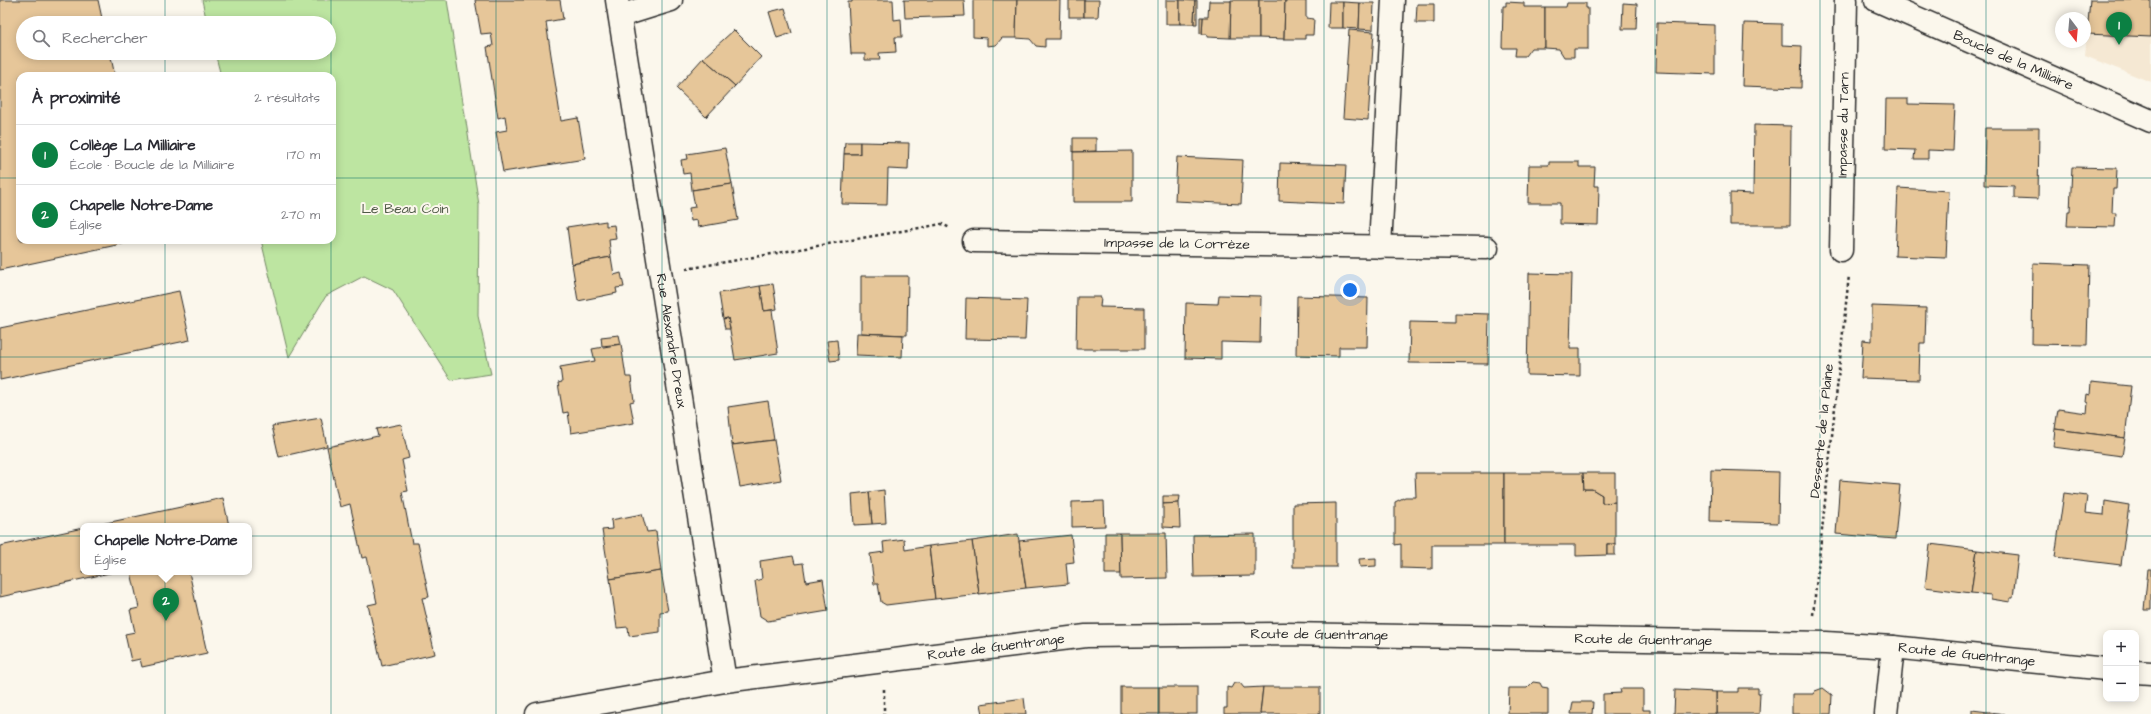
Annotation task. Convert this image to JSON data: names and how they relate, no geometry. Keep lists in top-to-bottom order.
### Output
{
  "streets": {
    "street": [
      "Boucle de la Milliaire",
      "Impasse du Tarn",
      "Impasse de la Corrèze",
      "Rue Alexandre Dreux",
      "Route de Guentrange"
    ],
    "path": ["Desserte de la Plaine"]
  },
  "crossings": [
    ["Impasse du Tarn", "Desserte de la Plaine"],
    ["Rue Alexandre Dreux", "Route de Guentrange"]
  ],
  "parks": ["Le Beau Coin"],
  "north": "bottom",
  "page": {
    "pins": ["1", "2"],
    "search": "Rechercher",
    "heading": ["À proximité", "2 résultats"],
    "list": [
      {
        "mark": "1",
        "name": "Collège La Milliaire",
        "note": "École · Boucle de la Milliaire",
        "value": "170 m"
      },
      {
        "mark": "2",
        "name": "Chapelle Notre-Dame",
        "note": "Église",
        "value": "270 m"
      }
    ],
    "popup": ["Chapelle Notre-Dame", "Église"],
    "map_buttons": ["+", "−"]
  }
}
